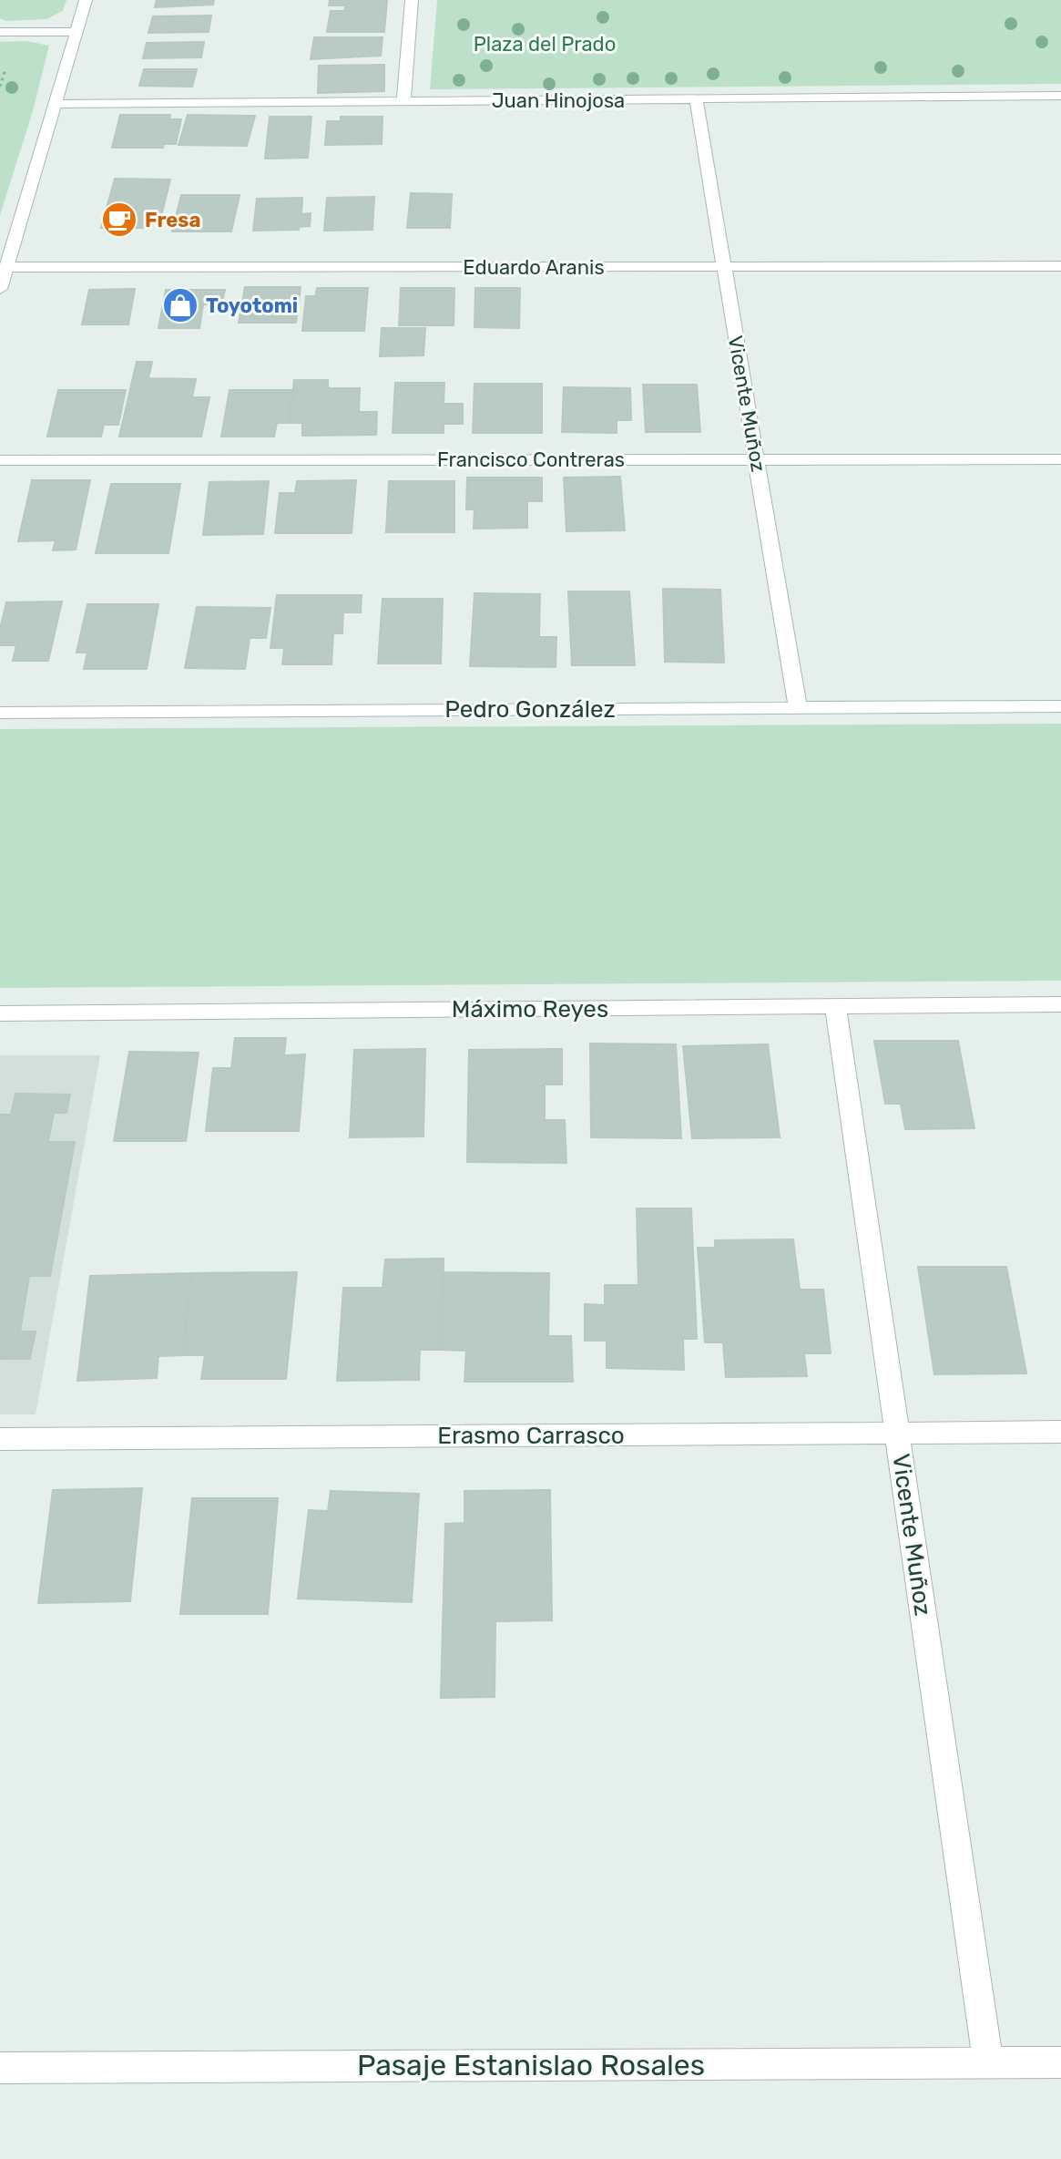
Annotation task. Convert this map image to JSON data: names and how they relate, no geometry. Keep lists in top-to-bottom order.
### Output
{
  "streets": {
    "street": [
      "Juan Hinojosa",
      "Eduardo Aranis",
      "Vicente Muñoz",
      "Francisco Contreras",
      "Pedro González",
      "Máximo Reyes",
      "Erasmo Carrasco",
      "Pasaje Estanislao Rosales"
    ]
  },
  "crossings": [
    ["Juan Hinojosa", "Vicente Muñoz"],
    ["Eduardo Aranis", "Vicente Muñoz"],
    ["Vicente Muñoz", "Francisco Contreras"],
    ["Vicente Muñoz", "Pedro González"],
    ["Vicente Muñoz", "Máximo Reyes"],
    ["Vicente Muñoz", "Erasmo Carrasco"],
    ["Vicente Muñoz", "Pasaje Estanislao Rosales"]
  ],
  "parks": ["Plaza del Prado"],
  "places": {
    "cafe": ["Fresa"],
    "shop": ["Toyotomi"]
  }
}
